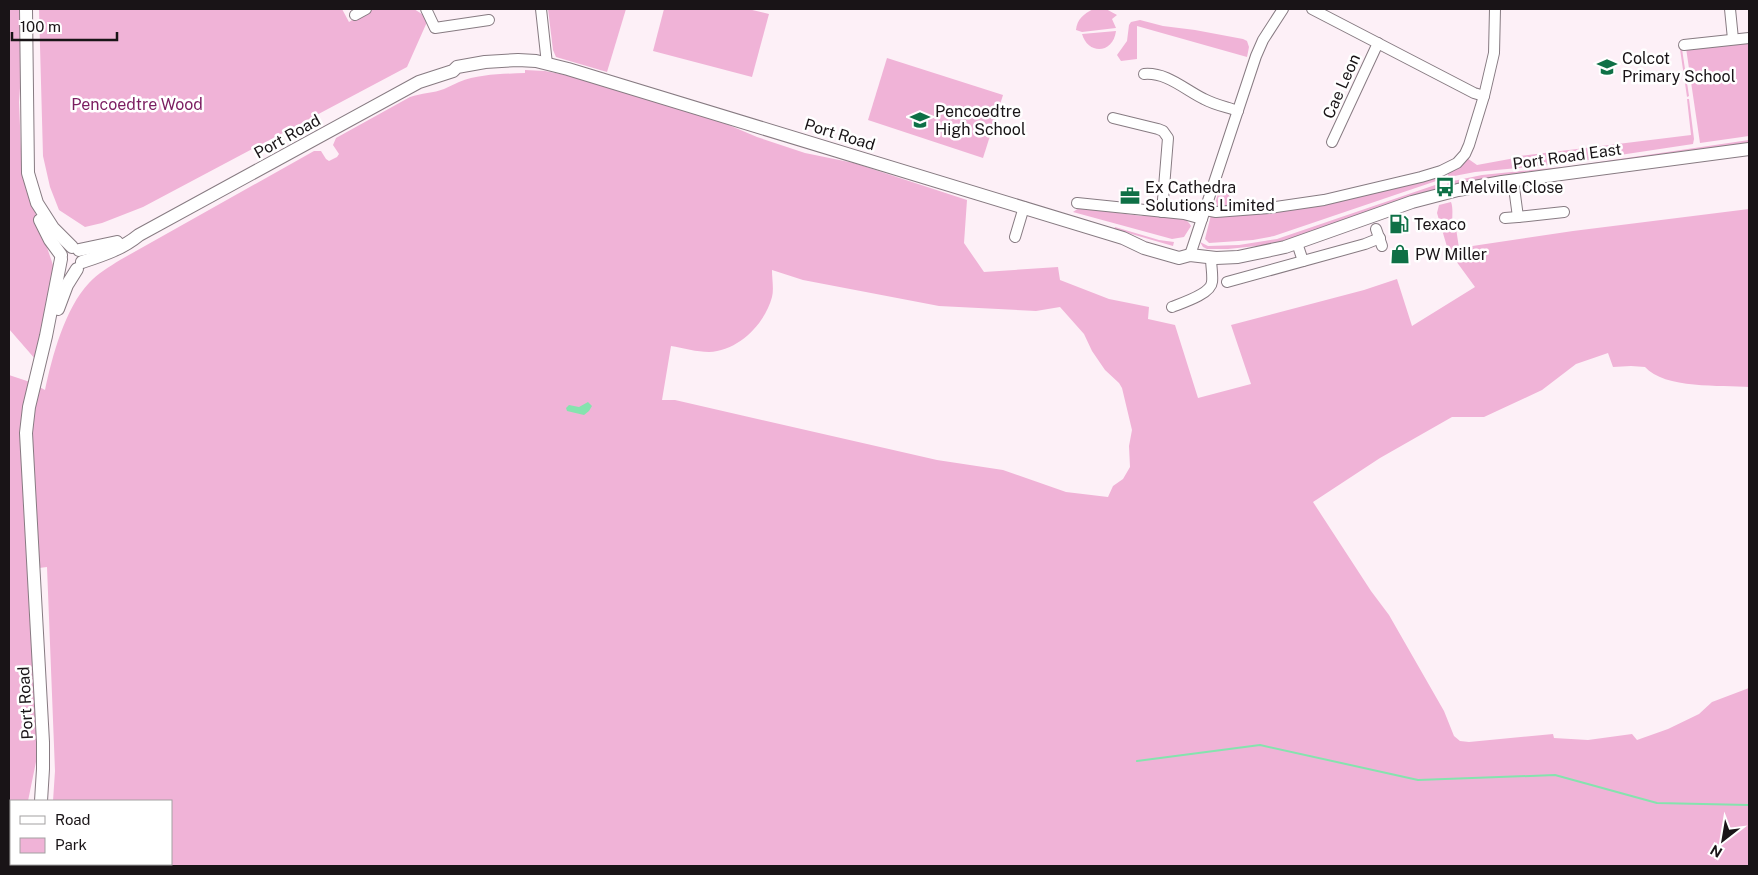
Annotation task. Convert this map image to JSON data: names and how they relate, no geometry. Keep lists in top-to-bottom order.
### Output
{
  "streets": {
    "main road": ["Port Road", "Port Road East"],
    "street": ["Cae Leon"]
  },
  "crossings": [
    ["Port Road", "Port Road East"]
  ],
  "parks": ["Pencoedtre Wood"],
  "places": {
    "school or university": ["Colcot Primary School", "Pencoedtre High School"],
    "bus stop": ["Melville Close"],
    "office": ["Ex Cathedra Solutions Limited"],
    "fuel station": ["Texaco"],
    "shop": ["PW Miller"]
  },
  "legend": ["Road", "Park"],
  "scale_bar": "100 m",
  "north": "bottom left"
}
